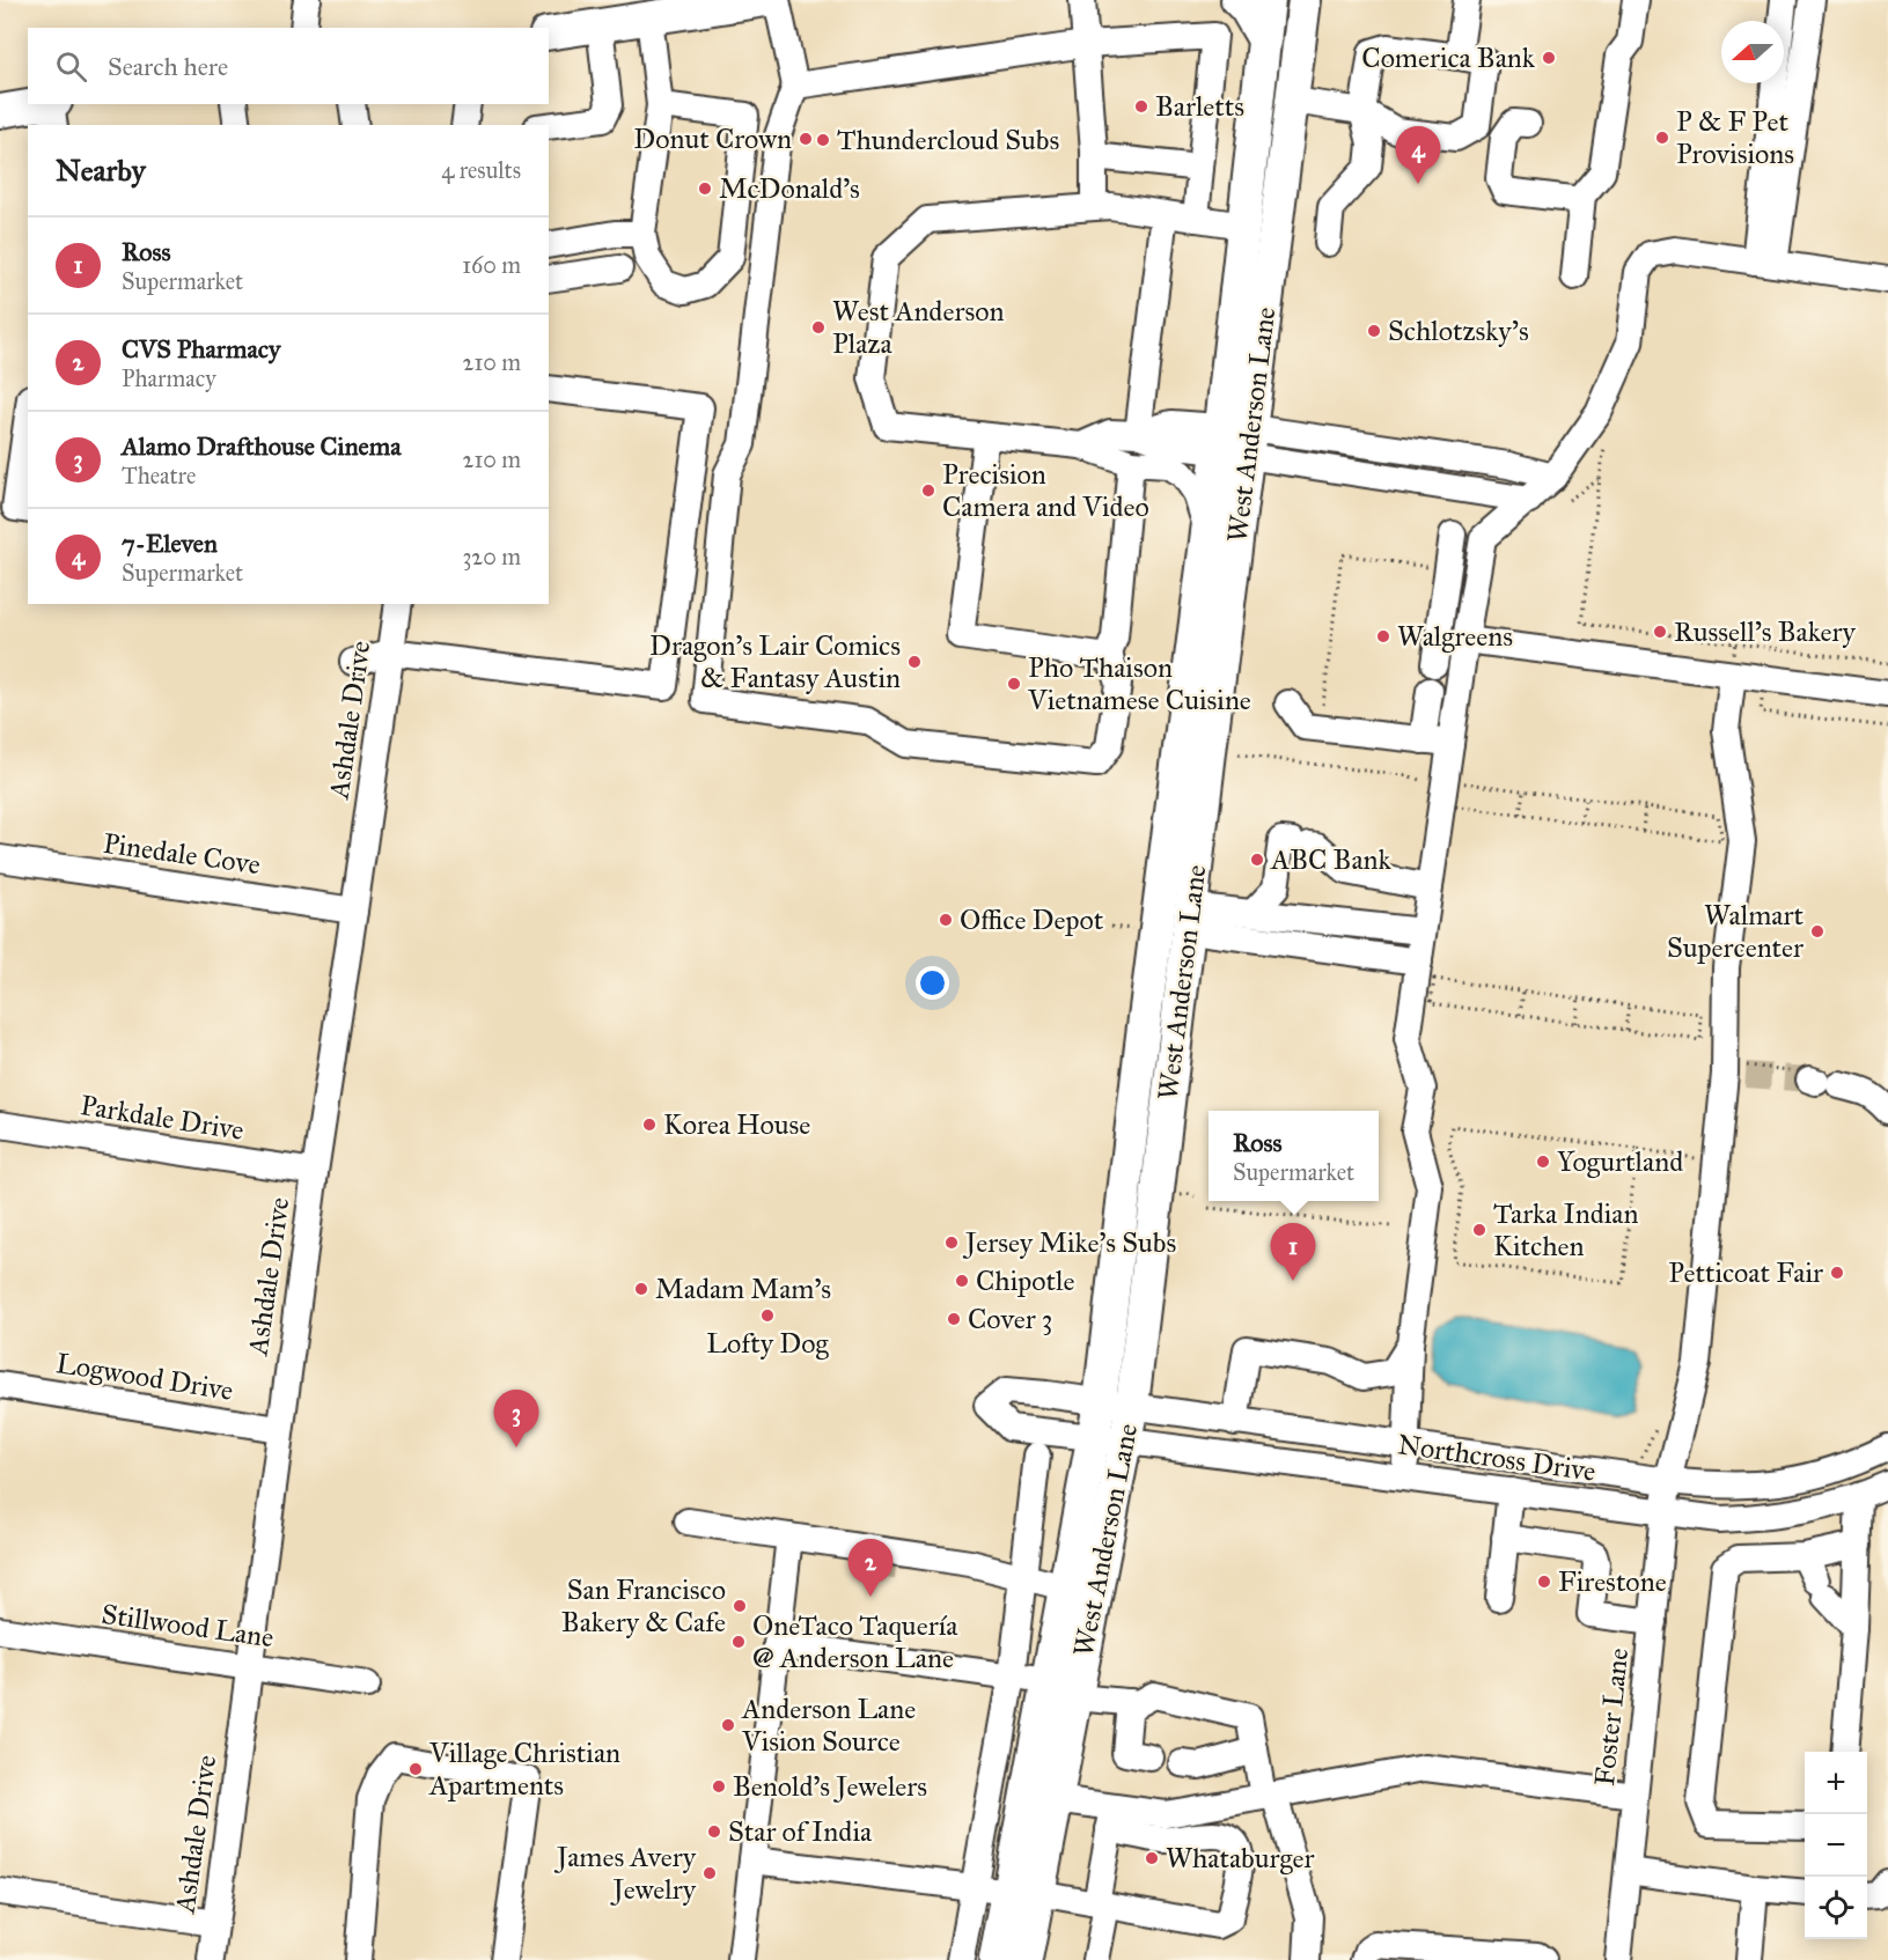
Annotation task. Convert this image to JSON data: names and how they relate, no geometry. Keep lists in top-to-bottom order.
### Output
{
  "streets": {
    "main road": ["West Anderson Lane"],
    "street": [
      "Ashdale Drive",
      "Pinedale Cove",
      "Parkdale Drive",
      "Logwood Drive",
      "Northcross Drive",
      "Stillwood Lane",
      "Foster Lane"
    ]
  },
  "crossings": [
    ["West Anderson Lane", "Northcross Drive"],
    ["Ashdale Drive", "Pinedale Cove"],
    ["Ashdale Drive", "Parkdale Drive"],
    ["Ashdale Drive", "Logwood Drive"],
    ["Ashdale Drive", "Stillwood Lane"],
    ["Northcross Drive", "Foster Lane"]
  ],
  "places": [
    "Comerica Bank",
    "Barletts",
    "P & F Pet Provisions",
    "Donut Crown",
    "Thundercloud Subs",
    "McDonald's",
    "West Anderson Plaza",
    "Schlotzsky's",
    "Precision Camera and Video",
    "Russell's Bakery",
    "Walgreens",
    "Dragon's Lair Comics & Fantasy Austin",
    "Pho Thaison Vietnamese Cuisine",
    "ABC Bank",
    "Office Depot",
    "Walmart Supercenter",
    "Korea House",
    "Yogurtland",
    "Tarka Indian Kitchen",
    "Jersey Mike's Subs",
    "Petticoat Fair",
    "Chipotle",
    "Madam Mam's",
    "Lofty Dog",
    "Cover 3",
    "Firestone",
    "San Francisco Bakery & Cafe",
    "OneTaco Taquería @ Anderson Lane",
    "Anderson Lane Vision Source",
    "Village Christian Apartments",
    "Benold's Jewelers",
    "Star of India",
    "Whataburger",
    "James Avery Jewelry"
  ],
  "north": "left",
  "page": {
    "search": "Search here",
    "heading": ["Nearby", "4 results"],
    "pins": [
      "4",
      "1",
      "3",
      "2"
    ],
    "list": [
      {
        "mark": "1",
        "name": "Ross",
        "note": "Supermarket",
        "value": "160 m"
      },
      {
        "mark": "2",
        "name": "CVS Pharmacy",
        "note": "Pharmacy",
        "value": "210 m"
      },
      {
        "mark": "3",
        "name": "Alamo Drafthouse Cinema",
        "note": "Theatre",
        "value": "210 m"
      },
      {
        "mark": "4",
        "name": "7-Eleven",
        "note": "Supermarket",
        "value": "320 m"
      }
    ],
    "popup": ["Ross", "Supermarket"],
    "map_buttons": ["+", "−"]
  }
}
